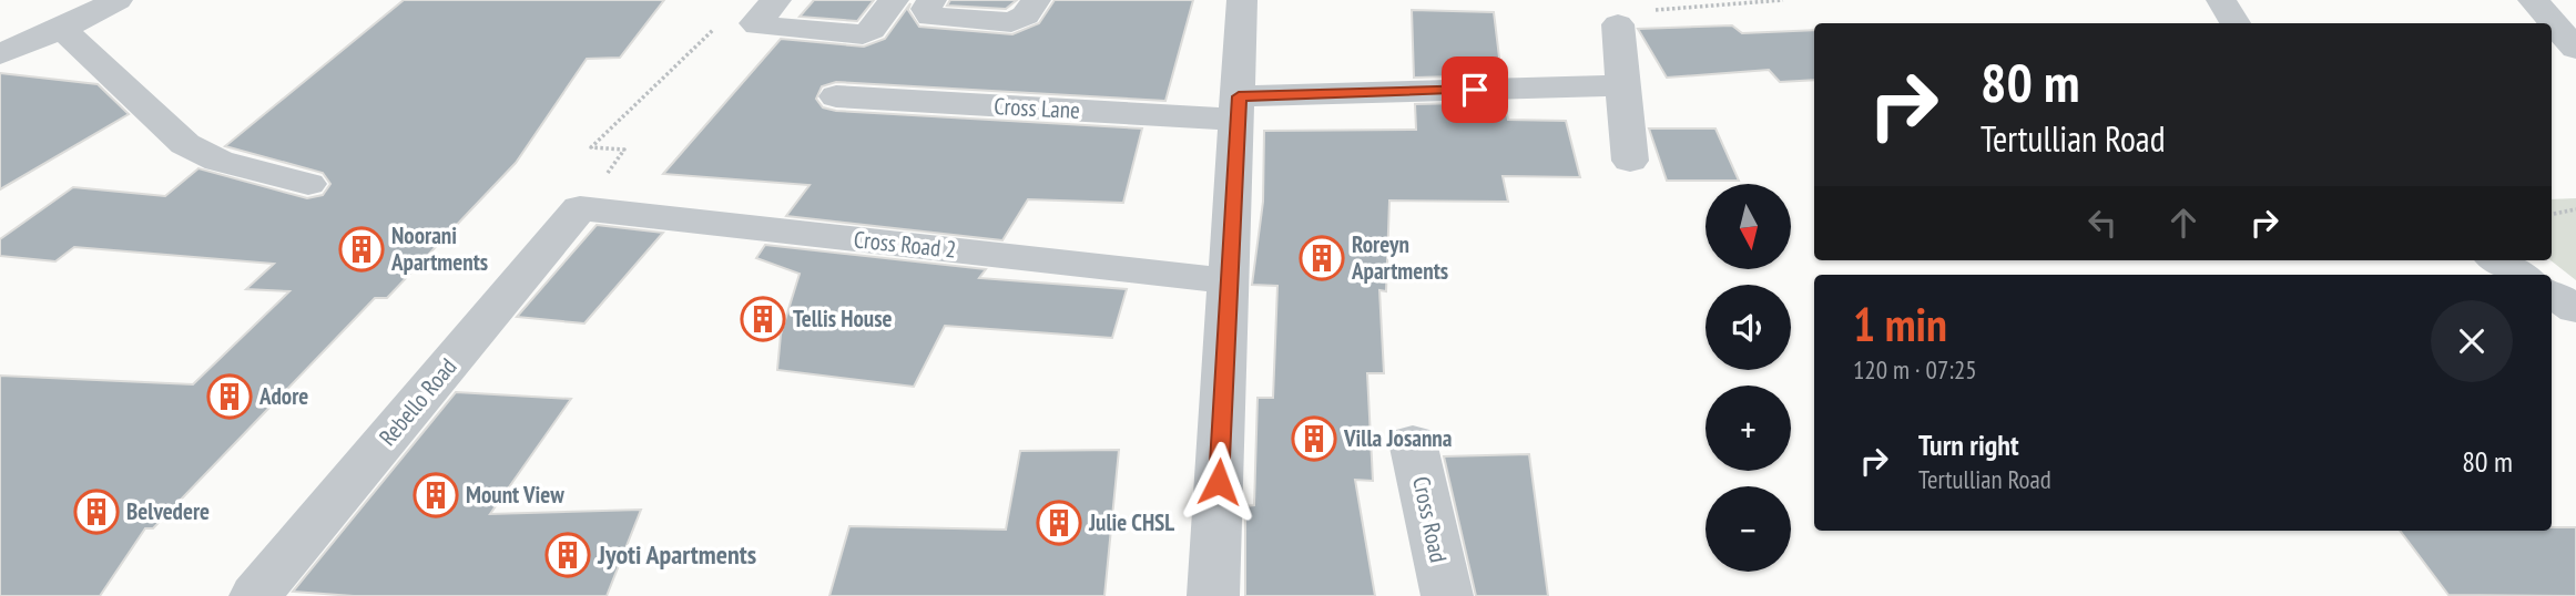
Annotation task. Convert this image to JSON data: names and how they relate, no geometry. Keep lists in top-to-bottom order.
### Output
{
  "streets": {
    "street": [
      "Cross Lane",
      "Cross Road 2",
      "Rebello Road",
      "Cross Road"
    ]
  },
  "crossings": [
    ["Cross Road 2", "Rebello Road"]
  ],
  "places": {
    "building": [
      "Noorani Apartments",
      "Roreyn Apartments",
      "Tellis House",
      "Adore",
      "Villa Josanna",
      "Mount View",
      "Belvedere",
      "Julie CHSL",
      "Jyoti Apartments"
    ]
  },
  "north": "bottom",
  "page": {
    "turn": ["80 m", "Tertullian Road"],
    "map_buttons": ["+", "−"],
    "heading": ["1 min", "120 m · 07:25"],
    "list": [
      {
        "name": "Turn right",
        "note": "Tertullian Road",
        "value": "80 m"
      }
    ]
  }
}
